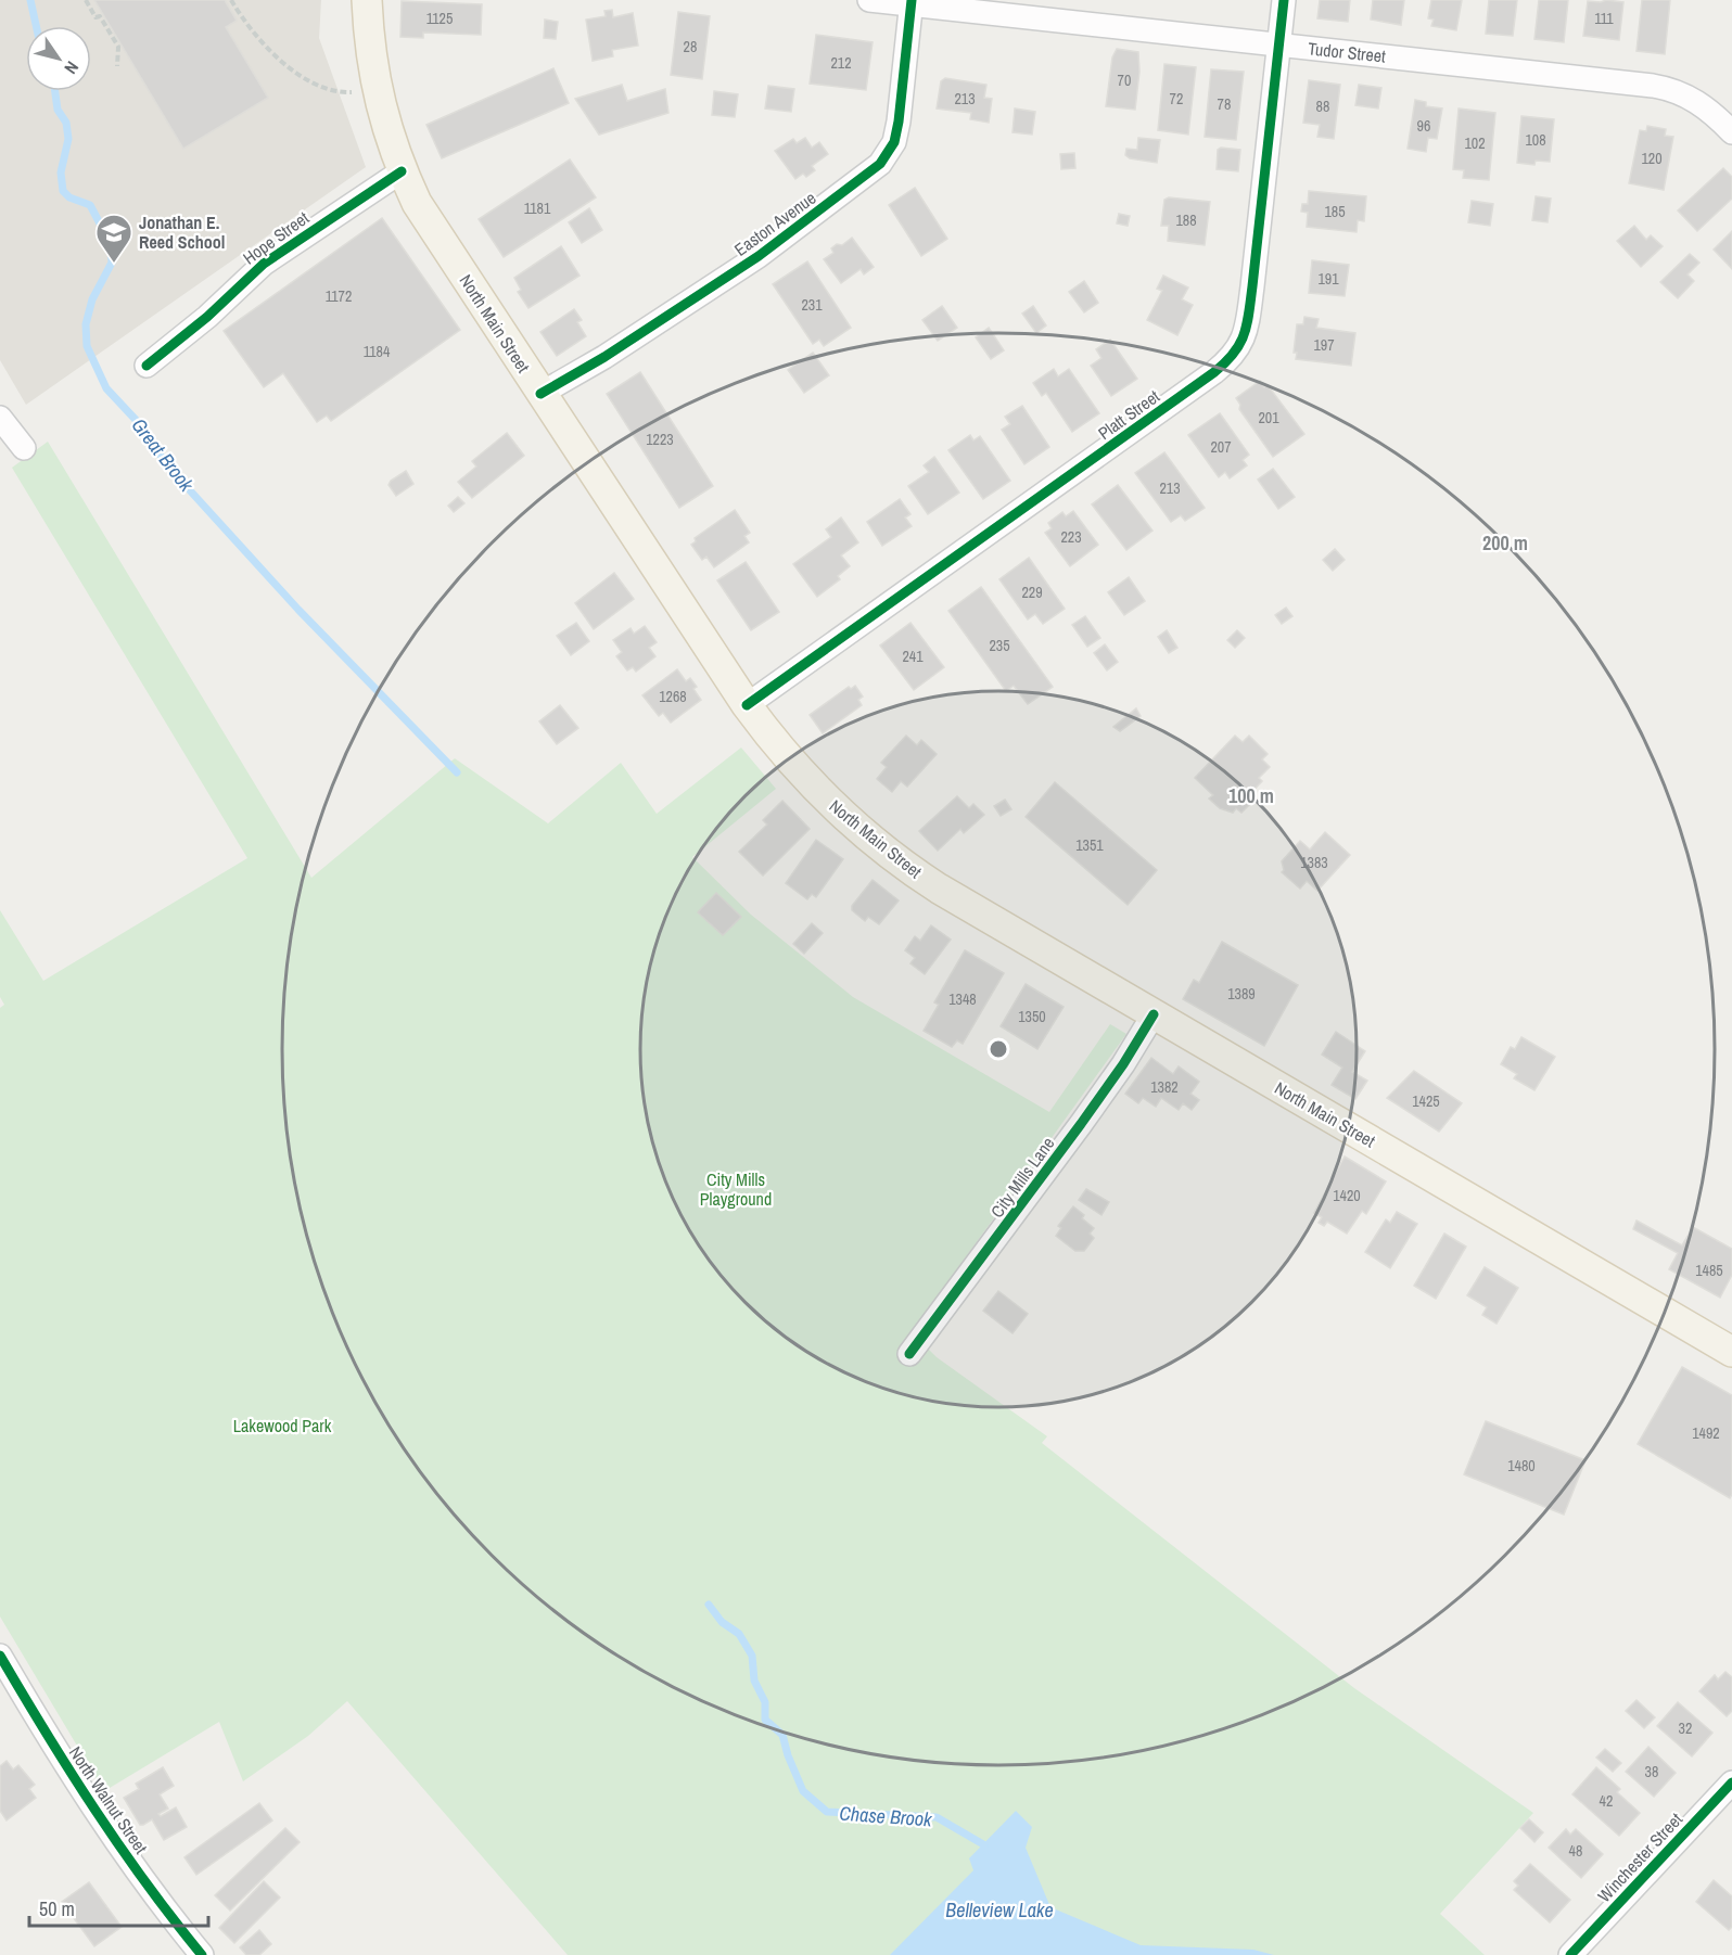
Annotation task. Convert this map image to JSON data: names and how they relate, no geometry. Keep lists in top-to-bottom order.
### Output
{
  "streets": {
    "main road": ["North Main Street"],
    "street": [
      "Tudor Street",
      "Easton Avenue",
      "Hope Street",
      "Platt Street",
      "City Mills Lane",
      "North Walnut Street",
      "Winchester Street"
    ]
  },
  "crossings": [
    ["Tudor Street", "Easton Avenue"],
    ["Tudor Street", "Platt Street"],
    ["Easton Avenue", "North Main Street"],
    ["Hope Street", "North Main Street"],
    ["North Main Street", "Platt Street"],
    ["North Main Street", "City Mills Lane"]
  ],
  "water": ["Great Brook", "Chase Brook", "Belleview Lake"],
  "parks": ["City Mills Playground", "Lakewood Park"],
  "places": {
    "school or university": ["Jonathan E. Reed School"]
  },
  "house_numbers": [
    "1125",
    "111",
    "28",
    "212",
    "70",
    "213",
    "72",
    "78",
    "88",
    "96",
    "108",
    "102",
    "120",
    "1181",
    "185",
    "188",
    "191",
    "1172",
    "231",
    "197",
    "1184",
    "201",
    "1223",
    "207",
    "213",
    "223",
    "229",
    "235",
    "241",
    "1268",
    "1351",
    "1383",
    "1389",
    "1348",
    "1350",
    "1382",
    "1425",
    "1420",
    "1485",
    "1492",
    "1480",
    "32",
    "38",
    "42",
    "48"
  ],
  "scale_bar": "50 m",
  "north": "bottom right",
  "rings": ["200 m", "100 m"]
}
